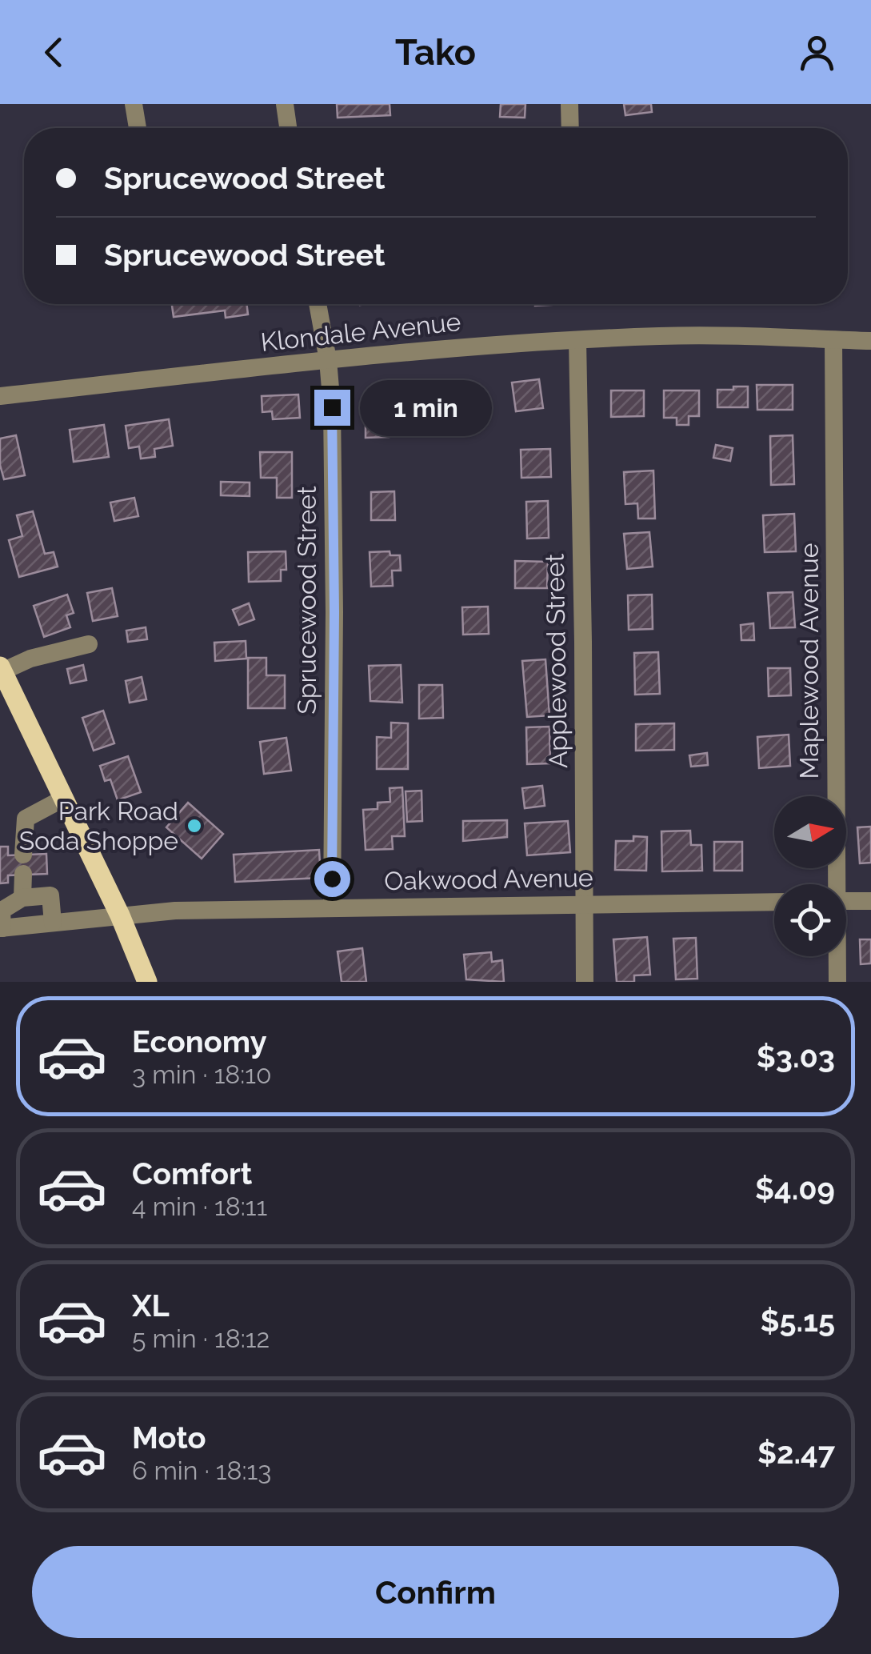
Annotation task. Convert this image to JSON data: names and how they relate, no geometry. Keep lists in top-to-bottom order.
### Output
{
  "streets": {
    "street": [
      "Klondale Avenue",
      "Sprucewood Street",
      "Applewood Street",
      "Maplewood Avenue",
      "Oakwood Avenue"
    ]
  },
  "crossings": [
    ["Klondale Avenue", "Sprucewood Street"],
    ["Klondale Avenue", "Applewood Street"],
    ["Klondale Avenue", "Maplewood Avenue"],
    ["Sprucewood Street", "Oakwood Avenue"],
    ["Applewood Street", "Oakwood Avenue"]
  ],
  "places": ["Park Road Soda Shoppe"],
  "north": "right",
  "page": {
    "header": "Tako",
    "banner": ["Sprucewood Street", "Sprucewood Street"],
    "bubble": "1 min",
    "list": [
      {
        "name": "Economy",
        "note": "3 min · 18:10",
        "value": "$3.03"
      },
      {
        "name": "Comfort",
        "note": "4 min · 18:11",
        "value": "$4.09"
      },
      {
        "name": "XL",
        "note": "5 min · 18:12",
        "value": "$5.15"
      },
      {
        "name": "Moto",
        "note": "6 min · 18:13",
        "value": "$2.47"
      }
    ],
    "buttons": "Confirm"
  }
}
